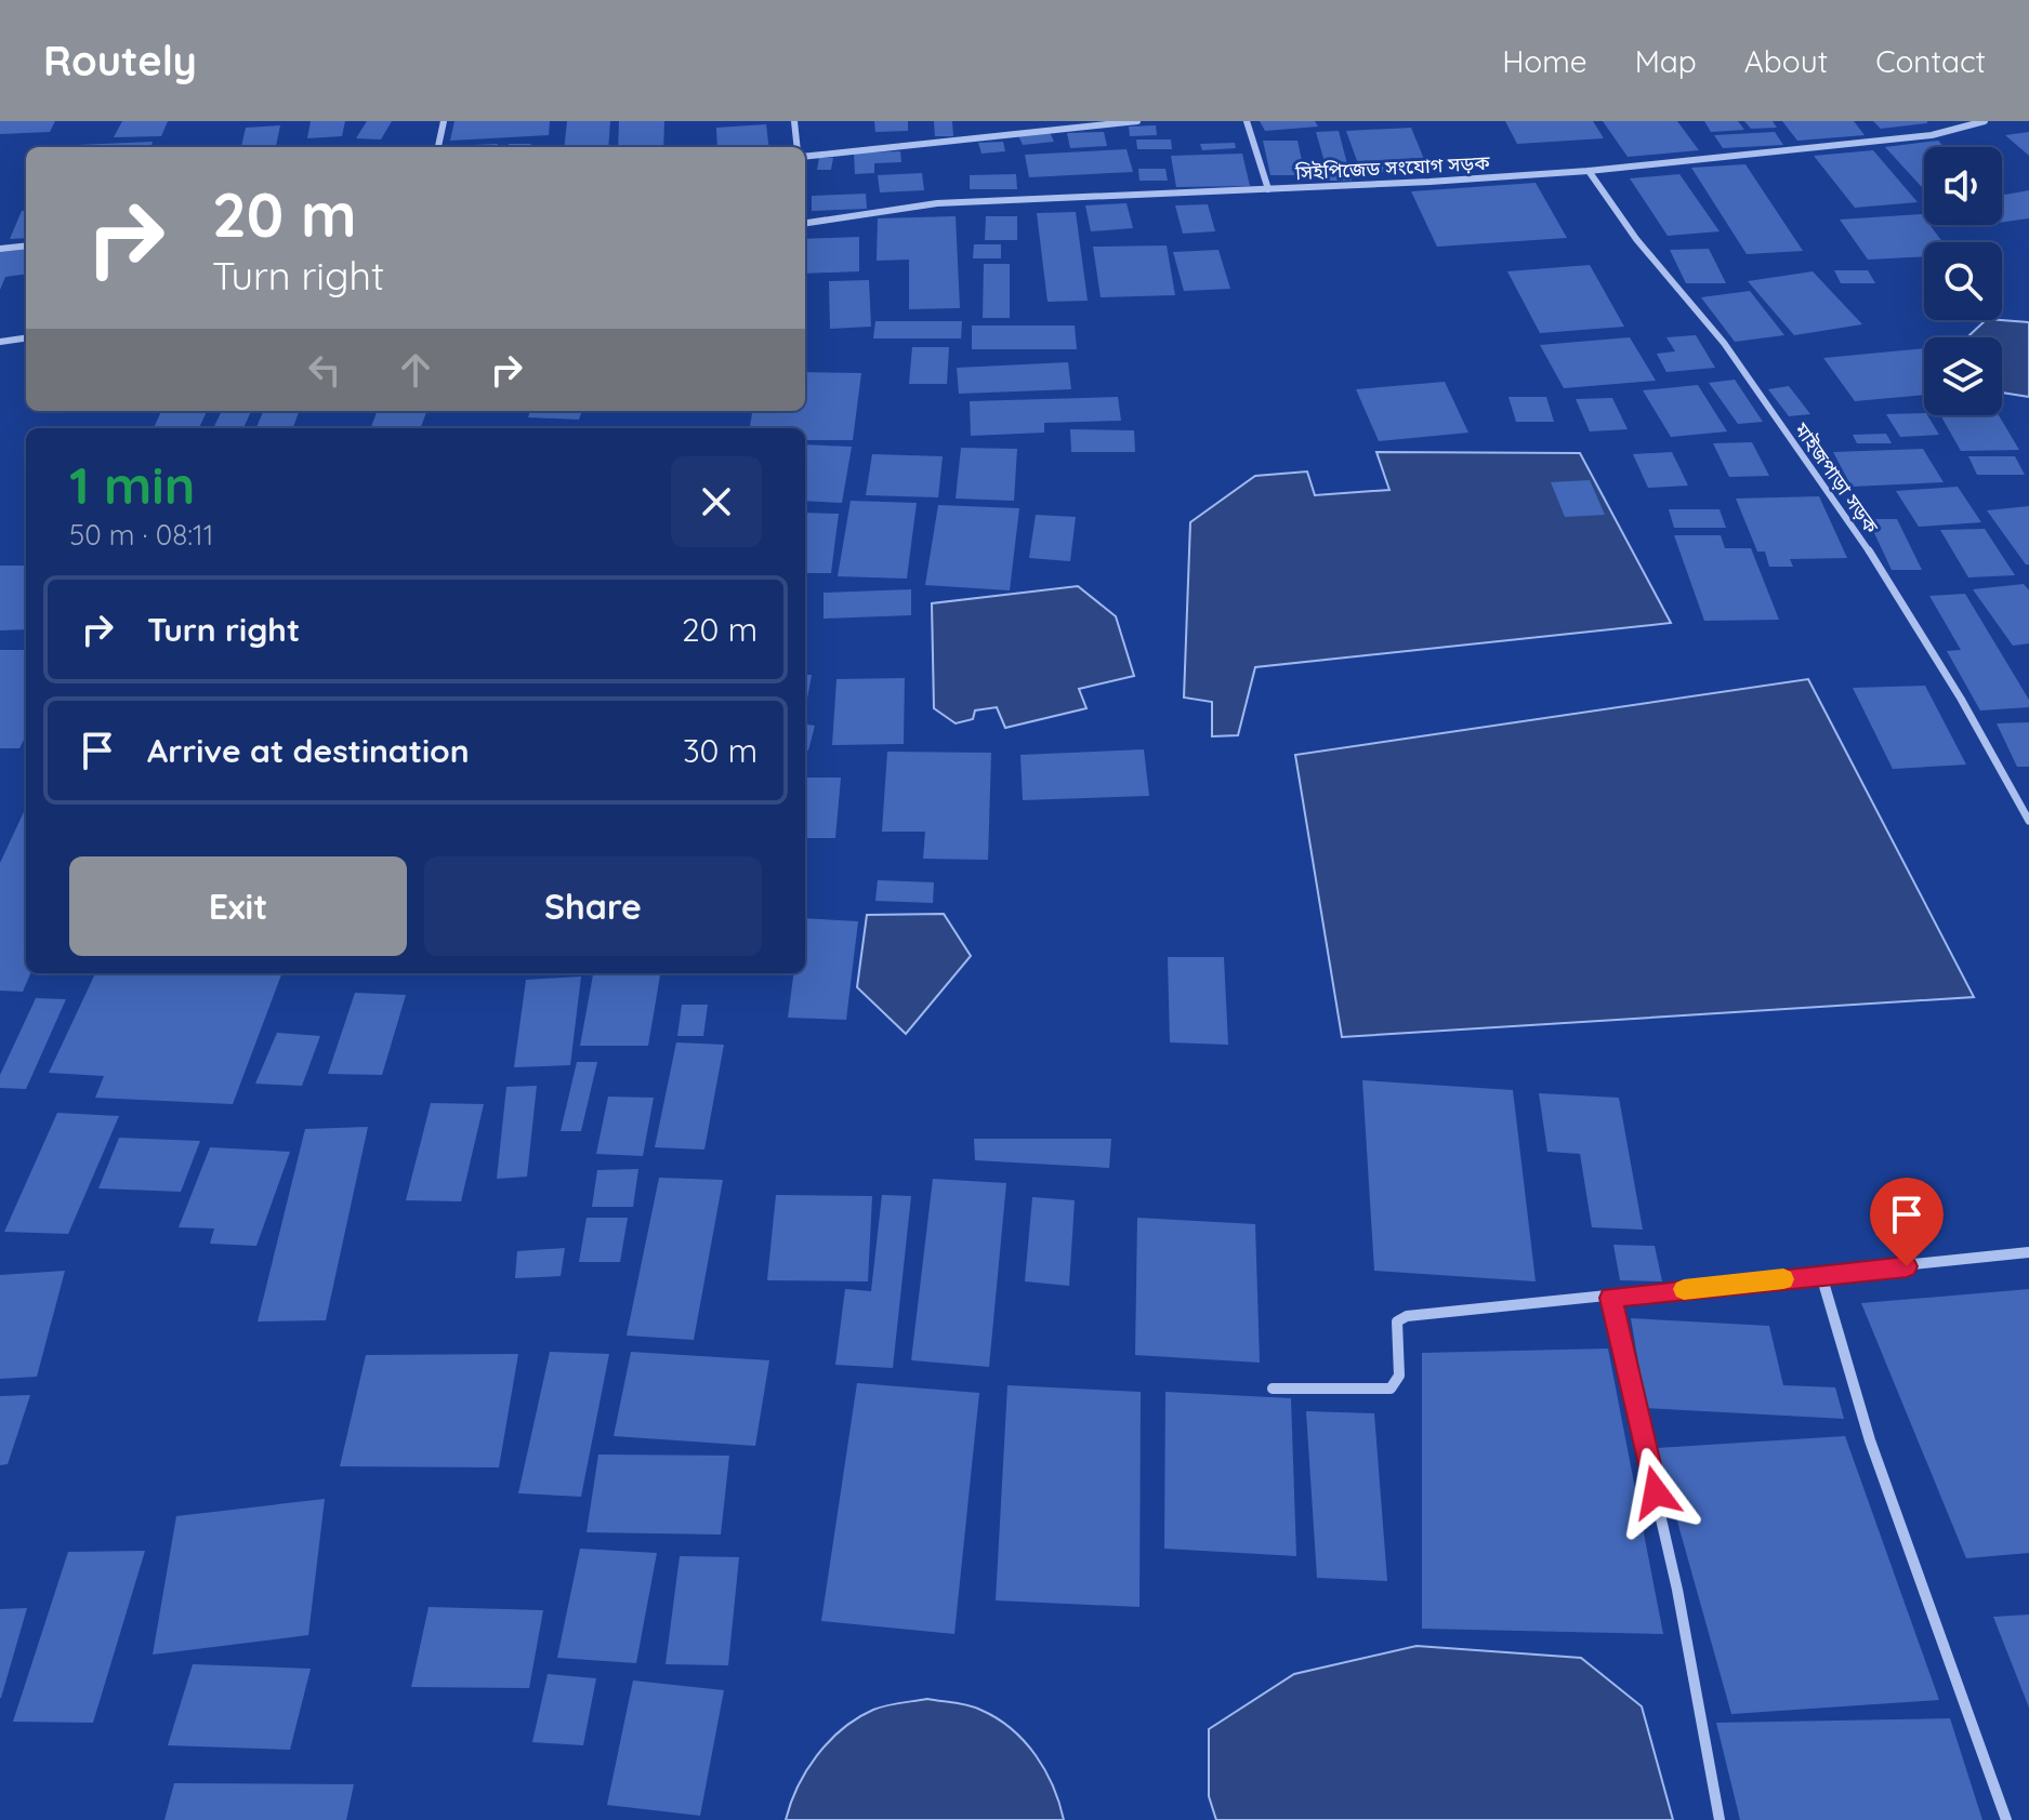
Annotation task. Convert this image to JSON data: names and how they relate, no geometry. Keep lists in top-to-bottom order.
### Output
{
  "streets": {
    "street": ["সিইপিজেড সংযোগ সড়ক", "মাইজপাড়া সড়ক"]
  },
  "crossings": [
    ["সিইপিজেড সংযোগ সড়ক", "মাইজপাড়া সড়ক"]
  ],
  "page": {
    "header": "Routely",
    "nav": [
      "Home",
      "Map",
      "About",
      "Contact"
    ],
    "turn": ["20 m", "Turn right"],
    "heading": ["1 min", "50 m · 08:11"],
    "list": [
      {
        "name": "Turn right",
        "value": "20 m"
      },
      {
        "name": "Arrive at destination",
        "value": "30 m"
      }
    ],
    "buttons": ["Exit", "Share"]
  }
}
